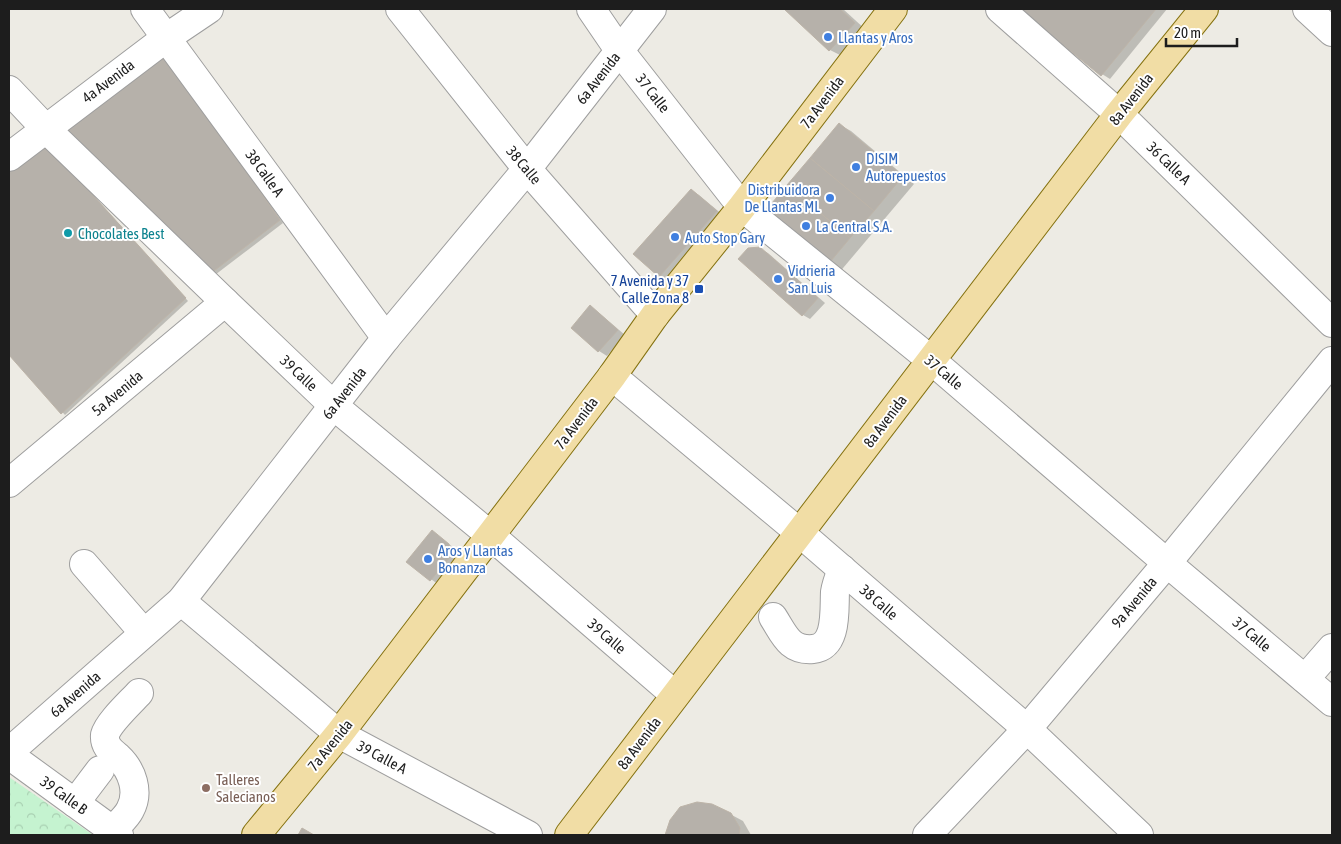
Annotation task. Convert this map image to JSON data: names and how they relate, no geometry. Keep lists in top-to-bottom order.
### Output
{
  "streets": {
    "main road": ["8a Avenida", "7a Avenida"],
    "street": [
      "6a Avenida",
      "4a Avenida",
      "37 Calle",
      "36 Calle A",
      "38 Calle",
      "38 Calle A",
      "39 Calle",
      "5a Avenida",
      "9a Avenida",
      "39 Calle A",
      "39 Calle B"
    ]
  },
  "crossings": [
    ["6a Avenida", "37 Calle"],
    ["6a Avenida", "38 Calle"],
    ["6a Avenida", "38 Calle A"],
    ["6a Avenida", "39 Calle"],
    ["6a Avenida", "39 Calle A"],
    ["6a Avenida", "39 Calle B"],
    ["4a Avenida", "38 Calle A"],
    ["4a Avenida", "39 Calle"],
    ["37 Calle", "8a Avenida"],
    ["37 Calle", "7a Avenida"],
    ["37 Calle", "9a Avenida"],
    ["8a Avenida", "36 Calle A"],
    ["8a Avenida", "38 Calle"],
    ["8a Avenida", "39 Calle"],
    ["7a Avenida", "38 Calle"],
    ["7a Avenida", "39 Calle"],
    ["7a Avenida", "39 Calle A"],
    ["38 Calle", "9a Avenida"],
    ["39 Calle", "5a Avenida"]
  ],
  "places": {
    "other": [
      "Llantas y Aros",
      "DISIM Autorepuestos",
      "Distribuidora De Llantas ML",
      "La Central S.A.",
      "Chocolates Best",
      "Auto Stop Gary",
      "Vidrieria San Luis",
      "Aros y Llantas Bonanza",
      "Talleres Salecianos"
    ],
    "transit": ["7 Avenida y 37 Calle Zona 8"]
  },
  "scale_bar": "20 m"
}
